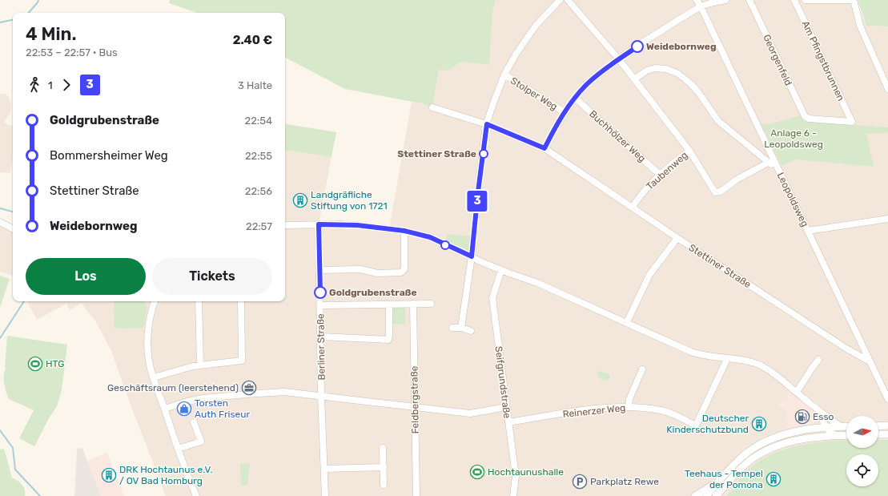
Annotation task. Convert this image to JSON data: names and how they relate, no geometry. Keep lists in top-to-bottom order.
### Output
{
  "streets": {
    "street": [
      "Georgenfeld",
      "Am Pfingstbrunnen",
      "Stolper Weg",
      "Buchhölzer Weg",
      "Taubenweg",
      "Leopoldsweg",
      "Stettiner Straße",
      "Berliner Straße",
      "Seifgrundstraße",
      "Feldbergstraße",
      "Reinerzer Weg"
    ]
  },
  "crossings": [
    ["Georgenfeld", "Am Pfingstbrunnen"],
    ["Buchhölzer Weg", "Taubenweg"],
    ["Taubenweg", "Stettiner Straße"],
    ["Leopoldsweg", "Stettiner Straße"],
    ["Seifgrundstraße", "Reinerzer Weg"]
  ],
  "parks": ["Anlage 6 - Leopoldsweg"],
  "places": {
    "other": ["Weidebornweg", "Stettiner Straße", "Goldgrubenstraße"],
    "building": [
      "Landgräfliche Stiftung von 1721",
      "Deutscher Kinderschutzbund",
      "DRK Hochtaunus e.V. / OV Bad Homburg",
      "Teehaus - Tempel der Pomona"
    ],
    "sports": ["HTG", "Hochtaunushalle"],
    "office": ["Geschäftsraum (leerstehend)"],
    "shop": ["Torsten Auth Friseur"],
    "fuel station": ["Esso"],
    "parking": ["Parkplatz Rewe"]
  },
  "lines": ["bus line 3"],
  "north": "right",
  "page": {
    "on_map": "3",
    "heading": ["4 Min.", "22:53 – 22:57 · Bus", "2.40 €"],
    "legs": ["1", "3", "3 Halte"],
    "list": [
      {
        "name": "Goldgrubenstraße",
        "value": "22:54"
      },
      {
        "name": "Bommersheimer Weg",
        "value": "22:55"
      },
      {
        "name": "Stettiner Straße",
        "value": "22:56"
      },
      {
        "name": "Weidebornweg",
        "value": "22:57"
      }
    ],
    "buttons": ["Los", "Tickets"]
  }
}
